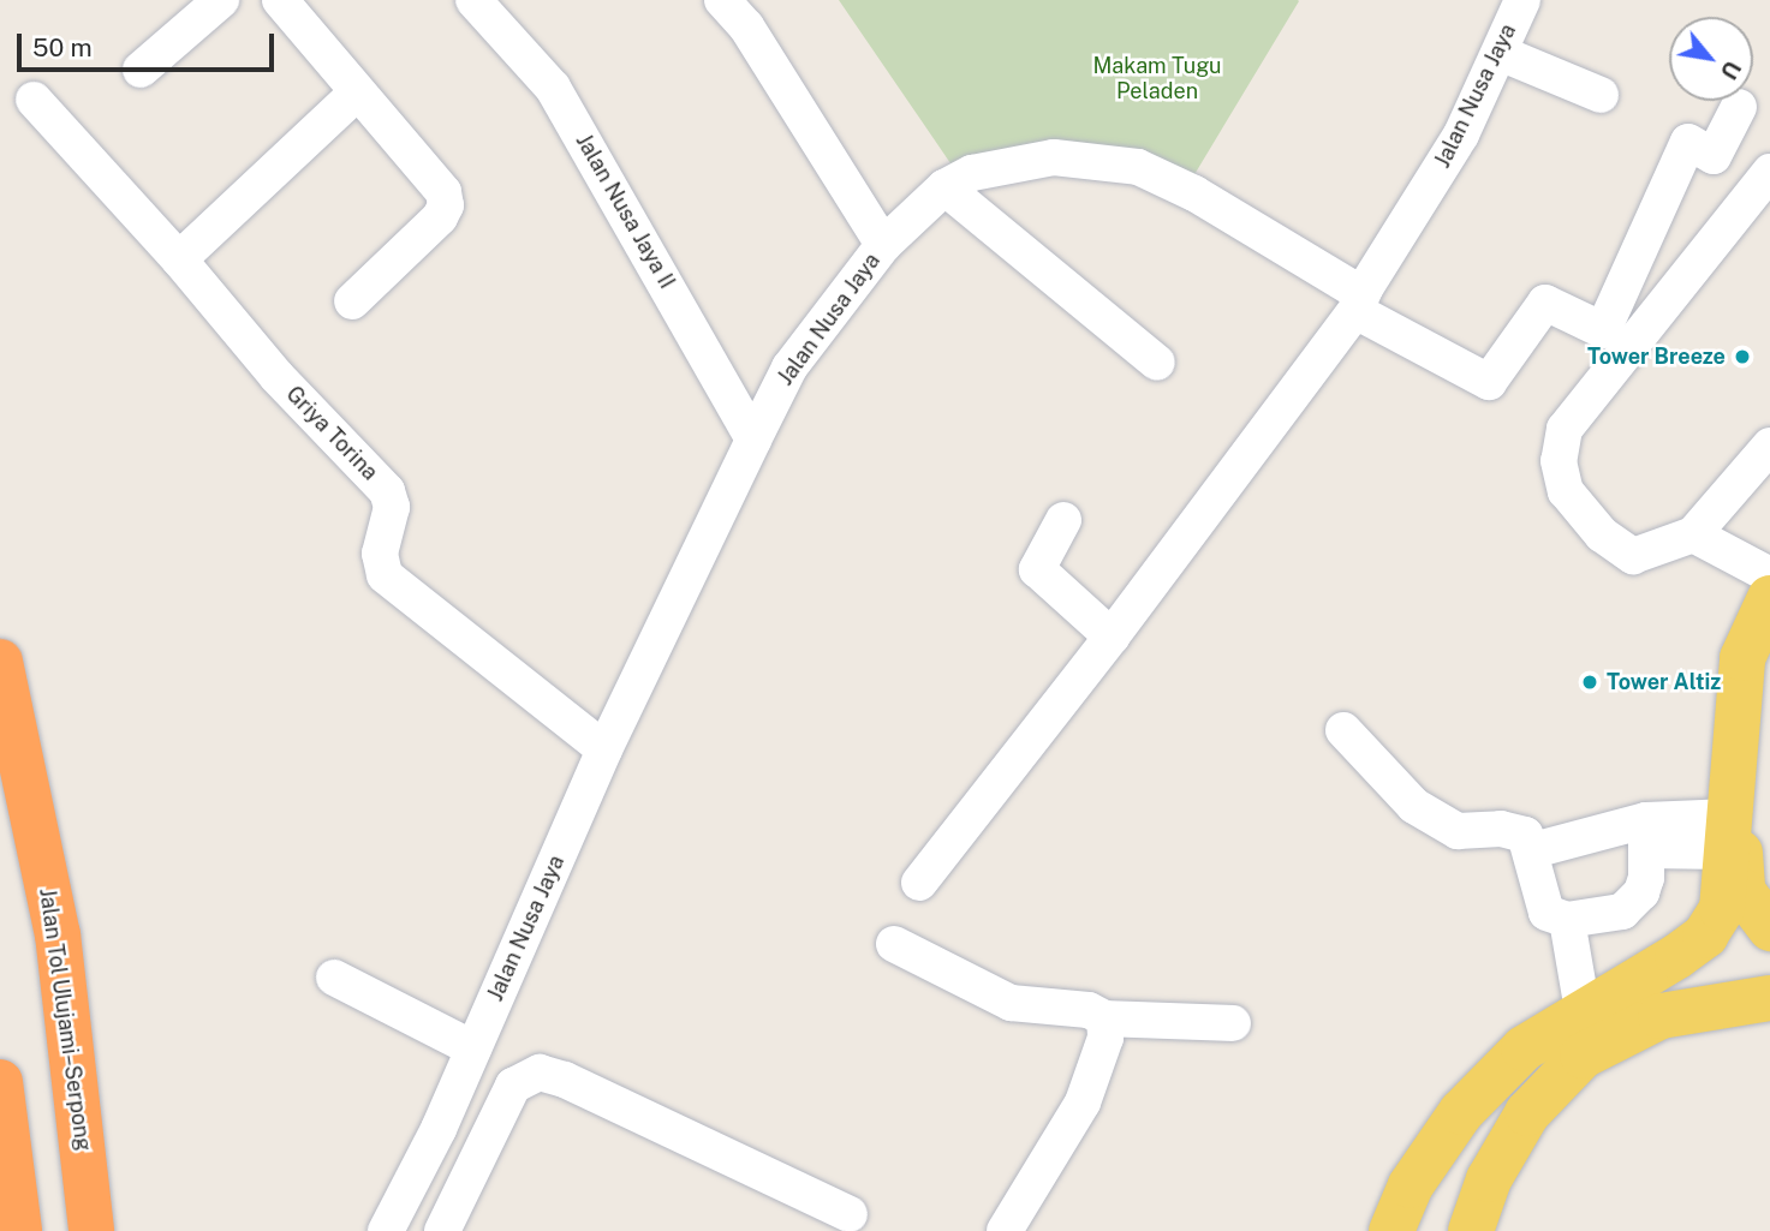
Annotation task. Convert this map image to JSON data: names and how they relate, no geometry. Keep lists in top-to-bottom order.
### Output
{
  "streets": {
    "highway": ["Jalan Tol Ulujami–Serpong"],
    "street": ["Jalan Nusa Jaya", "Jalan Nusa Jaya II", "Griya Torina"]
  },
  "crossings": [
    ["Jalan Nusa Jaya", "Jalan Nusa Jaya II"],
    ["Jalan Nusa Jaya", "Griya Torina"]
  ],
  "parks": ["Makam Tugu Peladen"],
  "places": ["Tower Breeze", "Tower Altiz"],
  "scale_bar": "50 m",
  "north": "bottom right"
}
